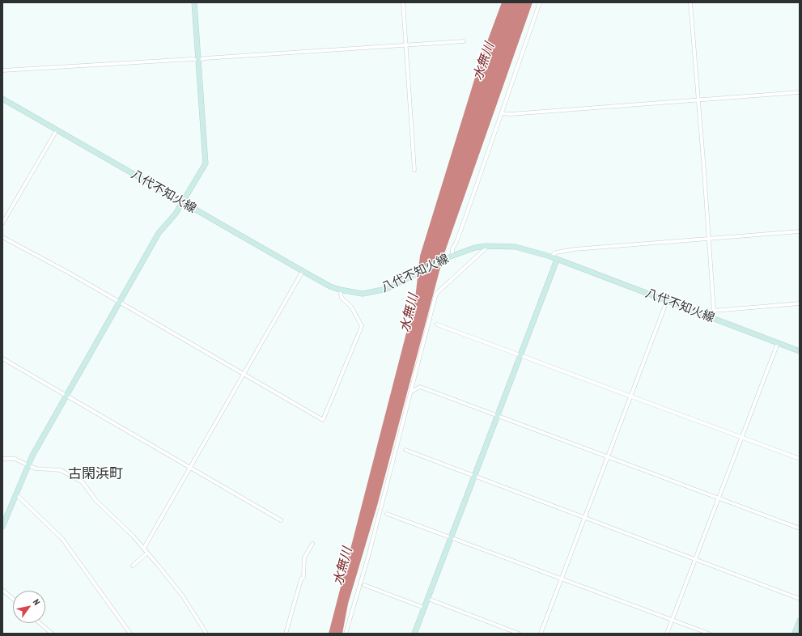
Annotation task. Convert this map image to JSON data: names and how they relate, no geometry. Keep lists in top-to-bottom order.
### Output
{
  "streets": {
    "main road": ["八代不知火線"]
  },
  "districts": ["古閑浜町"],
  "water": ["水無川"],
  "north": "top right"
}
